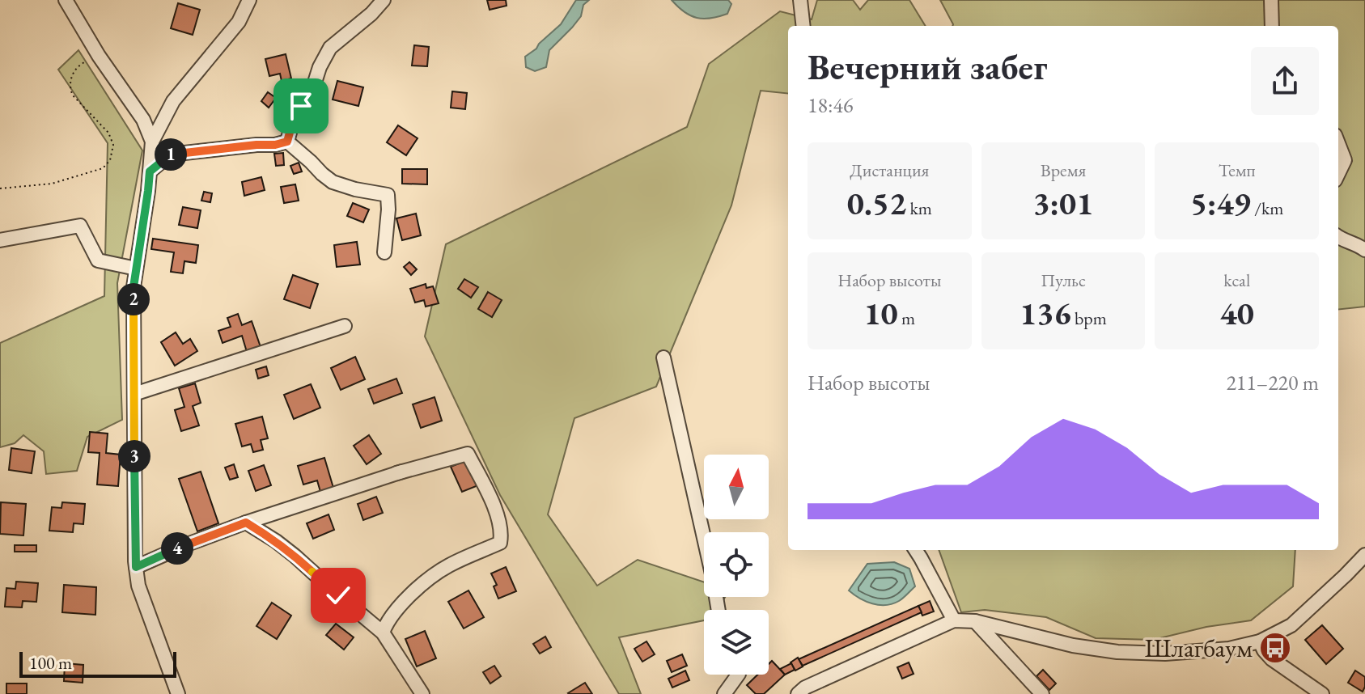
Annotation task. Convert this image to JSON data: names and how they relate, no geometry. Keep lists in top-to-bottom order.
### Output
{
  "places": {
    "bus stop": ["Шлагбаум"]
  },
  "scale_bar": "100 m",
  "north": "top",
  "page": {
    "heading": ["Вечерний забег", "18:46"],
    "stats": [
      ["Дистанция", "0.52 km"],
      ["Время", "3:01"],
      ["Темп", "5:49 /km"],
      ["Набор высоты", "10 m"],
      ["Пульс", "136 bpm"],
      ["kcal", "40"]
    ],
    "pins": [
      "1",
      "2",
      "3",
      "4"
    ],
    "chart": ["Набор высоты", "211–220 m"],
    "scale": "100 m"
  }
}
